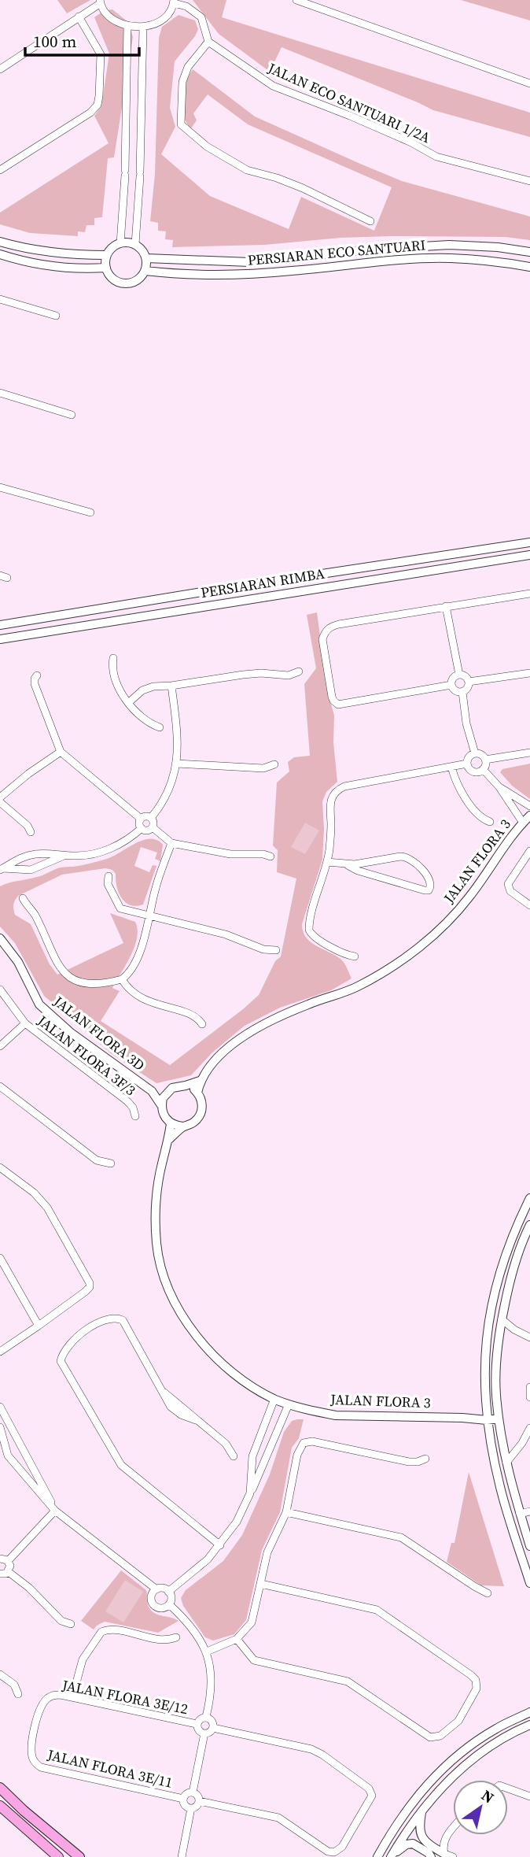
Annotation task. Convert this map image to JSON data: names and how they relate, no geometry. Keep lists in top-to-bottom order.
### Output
{
  "streets": {
    "street": [
      "JALAN ECO SANTUARI 1/2A",
      "PERSIARAN ECO SANTUARI",
      "PERSIARAN RIMBA",
      "JALAN FLORA 3",
      "JALAN FLORA 3D",
      "JALAN FLORA 3F/3",
      "JALAN FLORA 3E/12",
      "JALAN FLORA 3E/11"
    ]
  },
  "crossings": [
    ["JALAN FLORA 3", "JALAN FLORA 3D"],
    ["JALAN FLORA 3E/12", "JALAN FLORA 3E/11"]
  ],
  "scale_bar": "100 m",
  "north": "top right"
}
